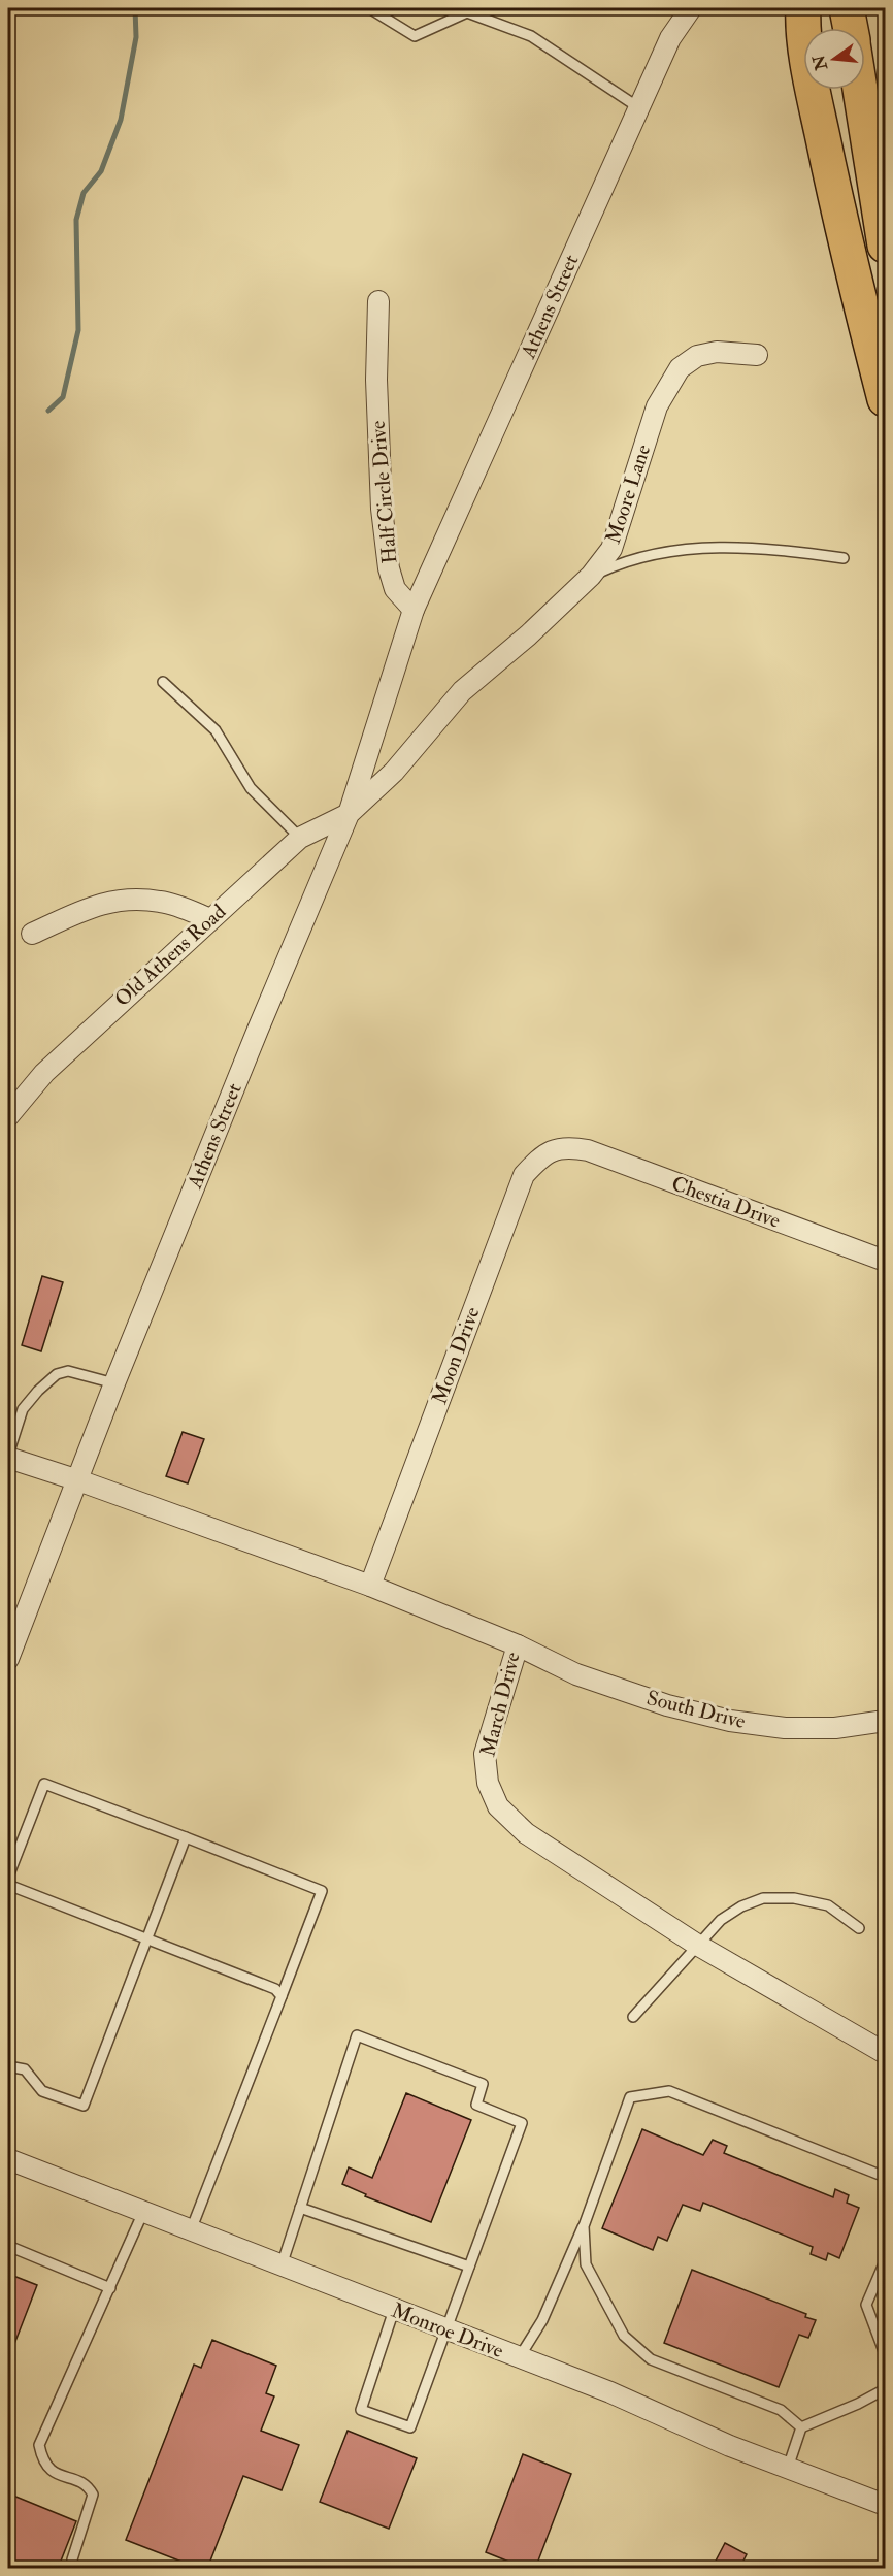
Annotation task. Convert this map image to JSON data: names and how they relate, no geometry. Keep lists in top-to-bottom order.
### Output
{
  "streets": {
    "street": [
      "Athens Street",
      "Half Circle Drive",
      "Moore Lane",
      "Old Athens Road",
      "Chestia Drive",
      "Moon Drive",
      "March Drive",
      "South Drive",
      "Monroe Drive"
    ]
  },
  "crossings": [
    ["Athens Street", "Half Circle Drive"],
    ["Athens Street", "Moore Lane"],
    ["Athens Street", "Old Athens Road"],
    ["Athens Street", "March Drive"],
    ["Chestia Drive", "Moon Drive"],
    ["Moon Drive", "March Drive"],
    ["March Drive", "South Drive"]
  ],
  "north": "left"
}
